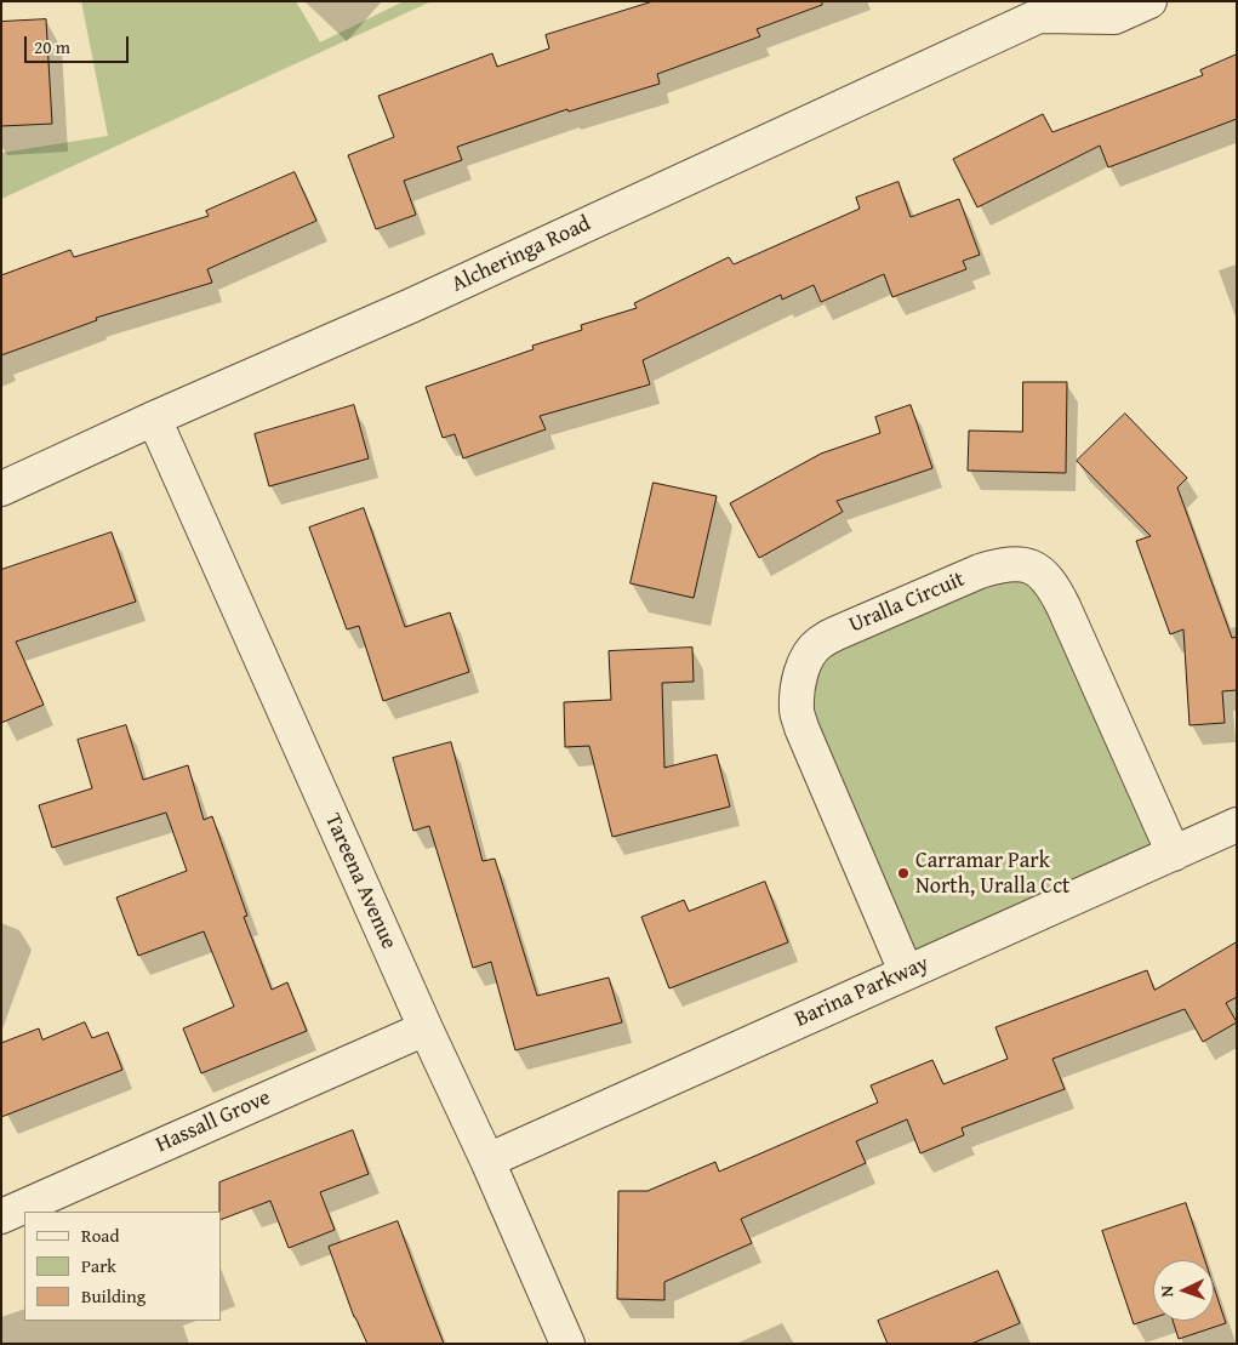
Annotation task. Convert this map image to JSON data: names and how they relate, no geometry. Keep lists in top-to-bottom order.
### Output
{
  "streets": {
    "street": [
      "Alcheringa Road",
      "Uralla Circuit",
      "Tareena Avenue",
      "Barina Parkway",
      "Hassall Grove"
    ]
  },
  "crossings": [
    ["Alcheringa Road", "Tareena Avenue"],
    ["Uralla Circuit", "Barina Parkway"],
    ["Tareena Avenue", "Barina Parkway"],
    ["Tareena Avenue", "Hassall Grove"]
  ],
  "places": ["Carramar Park North, Uralla Cct"],
  "legend": ["Road", "Park", "Building"],
  "scale_bar": "20 m",
  "north": "left"
}
